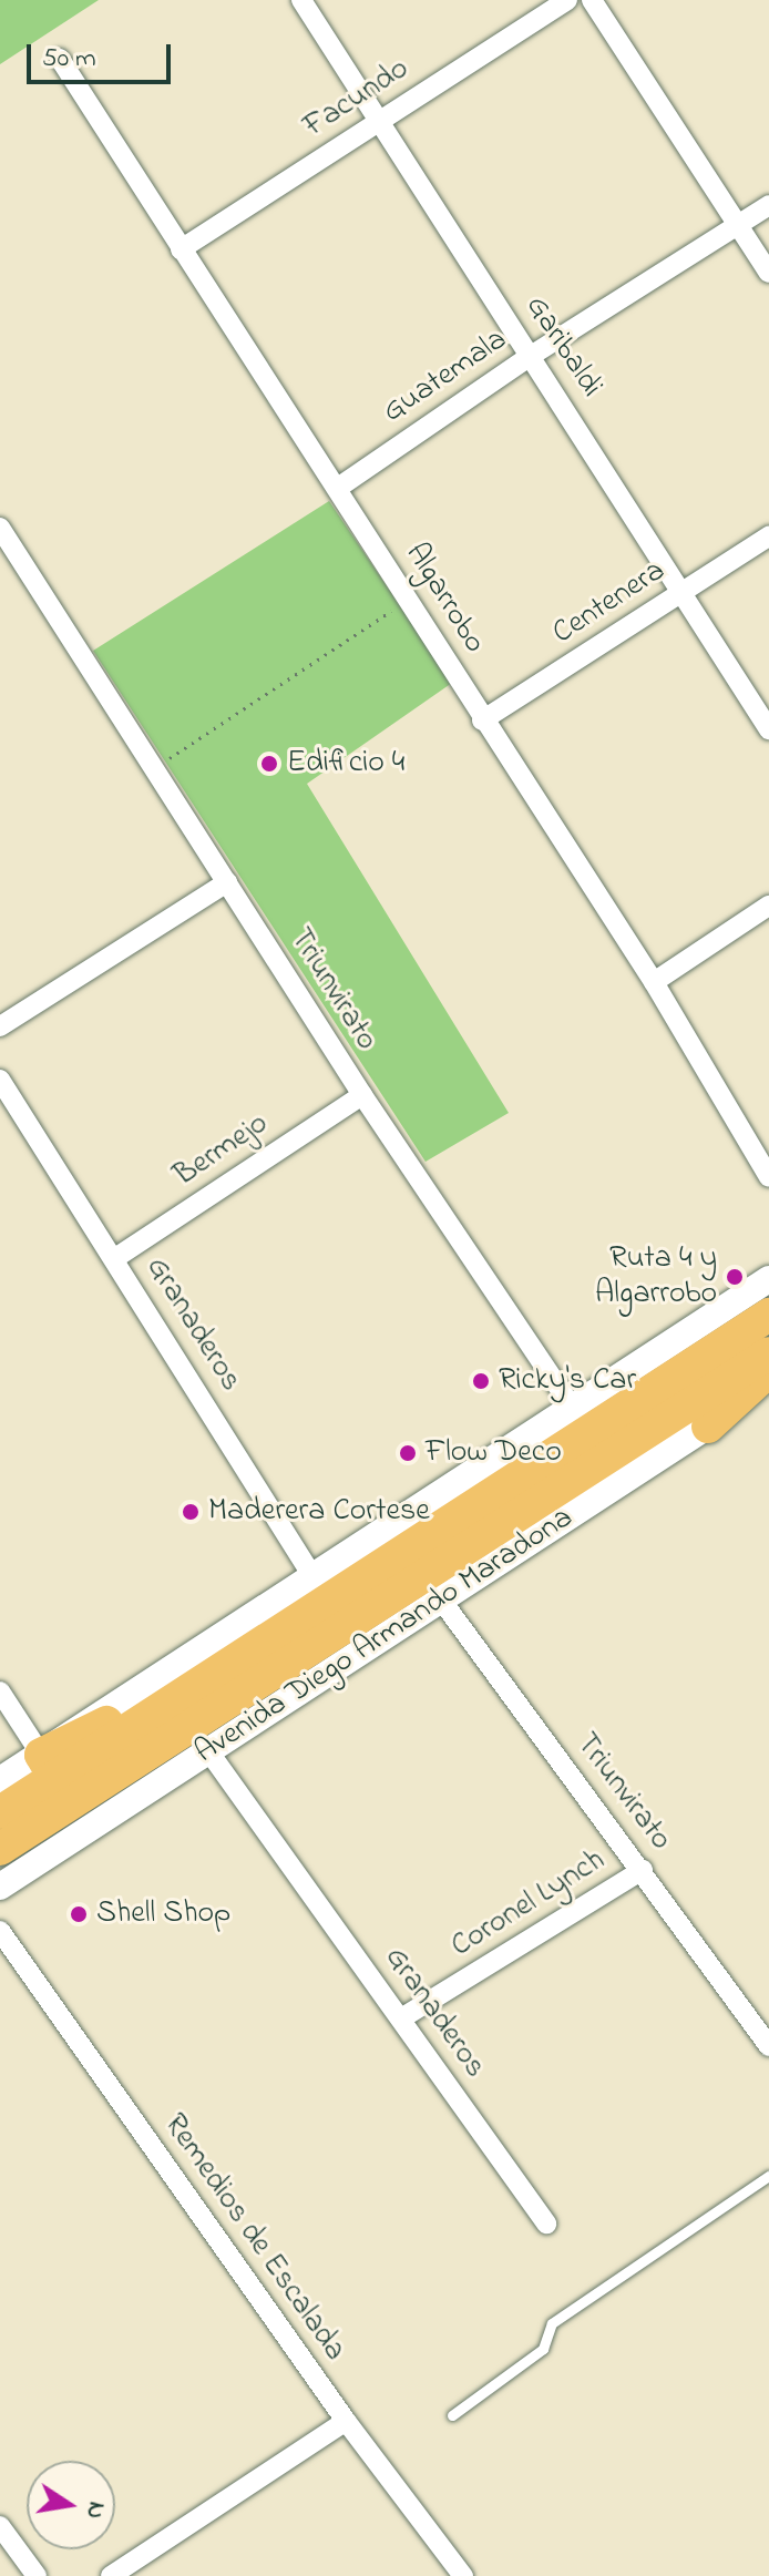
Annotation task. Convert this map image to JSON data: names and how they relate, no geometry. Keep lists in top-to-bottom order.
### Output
{
  "streets": {
    "main road": ["Avenida Diego Armando Maradona"],
    "street": [
      "Facundo",
      "Garibaldi",
      "Guatemala",
      "Algarrobo",
      "Centenera",
      "Triunvirato",
      "Bermejo",
      "Granaderos",
      "Coronel Lynch",
      "Remedios de Escalada"
    ]
  },
  "crossings": [
    ["Facundo", "Garibaldi"],
    ["Facundo", "Algarrobo"],
    ["Garibaldi", "Guatemala"],
    ["Garibaldi", "Centenera"],
    ["Guatemala", "Algarrobo"],
    ["Algarrobo", "Centenera"],
    ["Triunvirato", "Bermejo"],
    ["Triunvirato", "Avenida Diego Armando Maradona"],
    ["Triunvirato", "Coronel Lynch"],
    ["Bermejo", "Granaderos"],
    ["Granaderos", "Avenida Diego Armando Maradona"],
    ["Granaderos", "Coronel Lynch"]
  ],
  "places": [
    "Edificio 4",
    "Ruta 4 y Algarrobo",
    "Ricky's Car",
    "Flow Deco",
    "Maderera Cortese",
    "Shell Shop"
  ],
  "scale_bar": "50 m",
  "north": "right"
}
